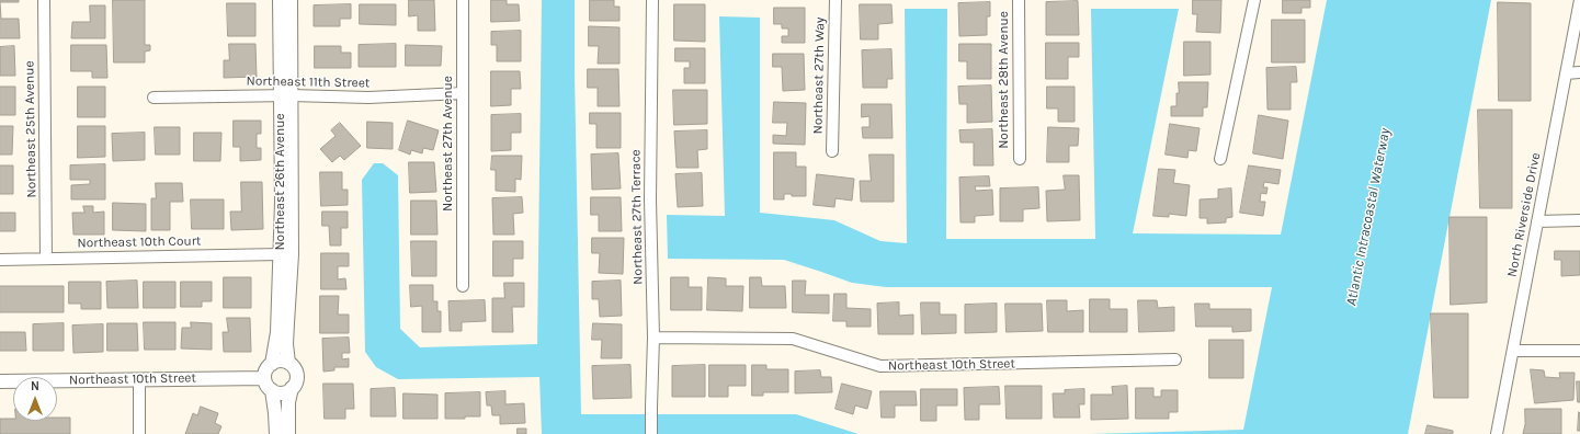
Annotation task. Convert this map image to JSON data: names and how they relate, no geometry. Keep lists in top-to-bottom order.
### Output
{
  "streets": {
    "street": [
      "Northeast 27th Way",
      "Northeast 28th Avenue",
      "Northeast 11th Street",
      "Northeast 25th Avenue",
      "Northeast 27th Avenue",
      "Northeast 26th Avenue",
      "North Riverside Drive",
      "Northeast 27th Terrace",
      "Northeast 10th Court",
      "Northeast 10th Street"
    ]
  },
  "crossings": [
    ["Northeast 11th Street", "Northeast 27th Avenue"],
    ["Northeast 11th Street", "Northeast 26th Avenue"],
    ["Northeast 25th Avenue", "Northeast 10th Court"],
    ["Northeast 26th Avenue", "Northeast 10th Court"],
    ["Northeast 26th Avenue", "Northeast 10th Street"],
    ["Northeast 27th Terrace", "Northeast 10th Street"]
  ],
  "water": ["Atlantic Intracoastal Waterway"],
  "north": "top"
}
